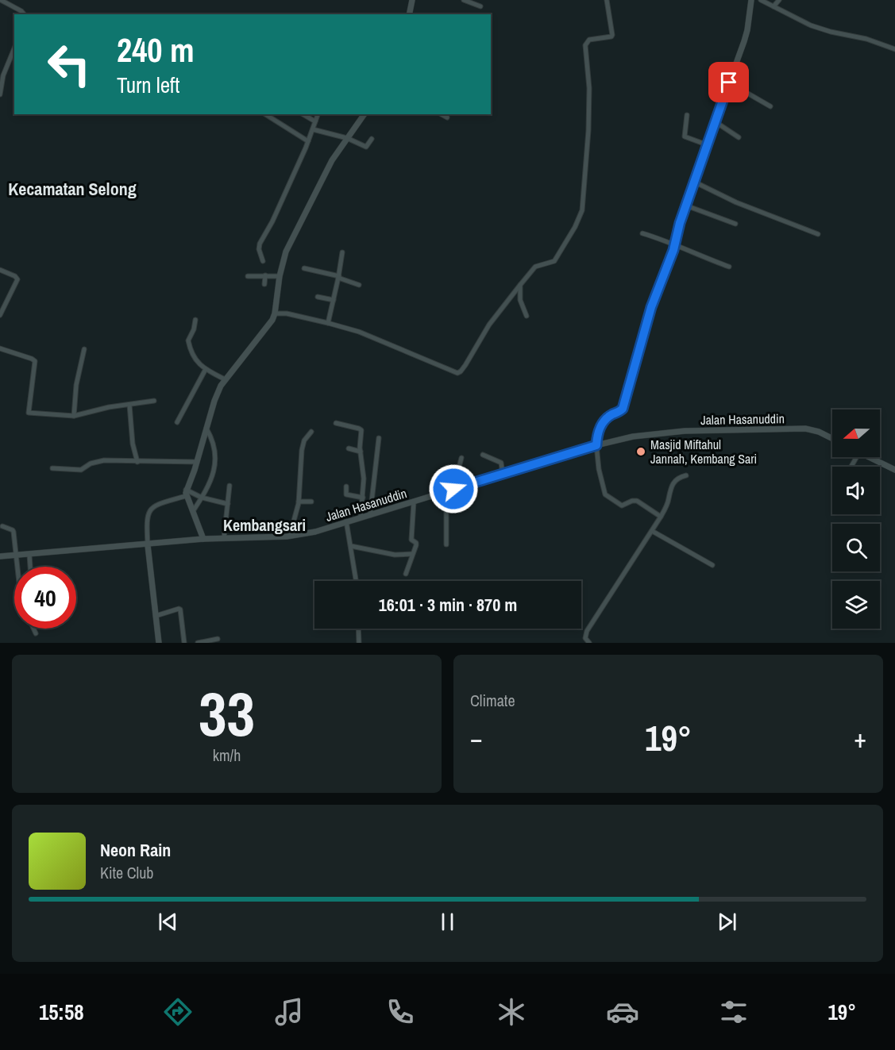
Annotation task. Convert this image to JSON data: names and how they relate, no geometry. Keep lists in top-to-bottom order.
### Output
{
  "streets": {
    "street": ["Jalan Hasanuddin"]
  },
  "districts": ["Kecamatan Selong", "Kembangsari"],
  "places": ["Masjid Miftahul Jannah, Kembang Sari"],
  "north": "left",
  "page": {
    "turn": ["240 m", "Turn left"],
    "limit": "40",
    "trip": "16:01 · 3 min · 870 m",
    "tile": [
      ["33", "km/h"],
      "Climate"
    ],
    "heat": ["−", "19°", "+"],
    "song": ["Neon Rain", "Kite Club"],
    "tabs": ["15:58", "19°"]
  }
}
